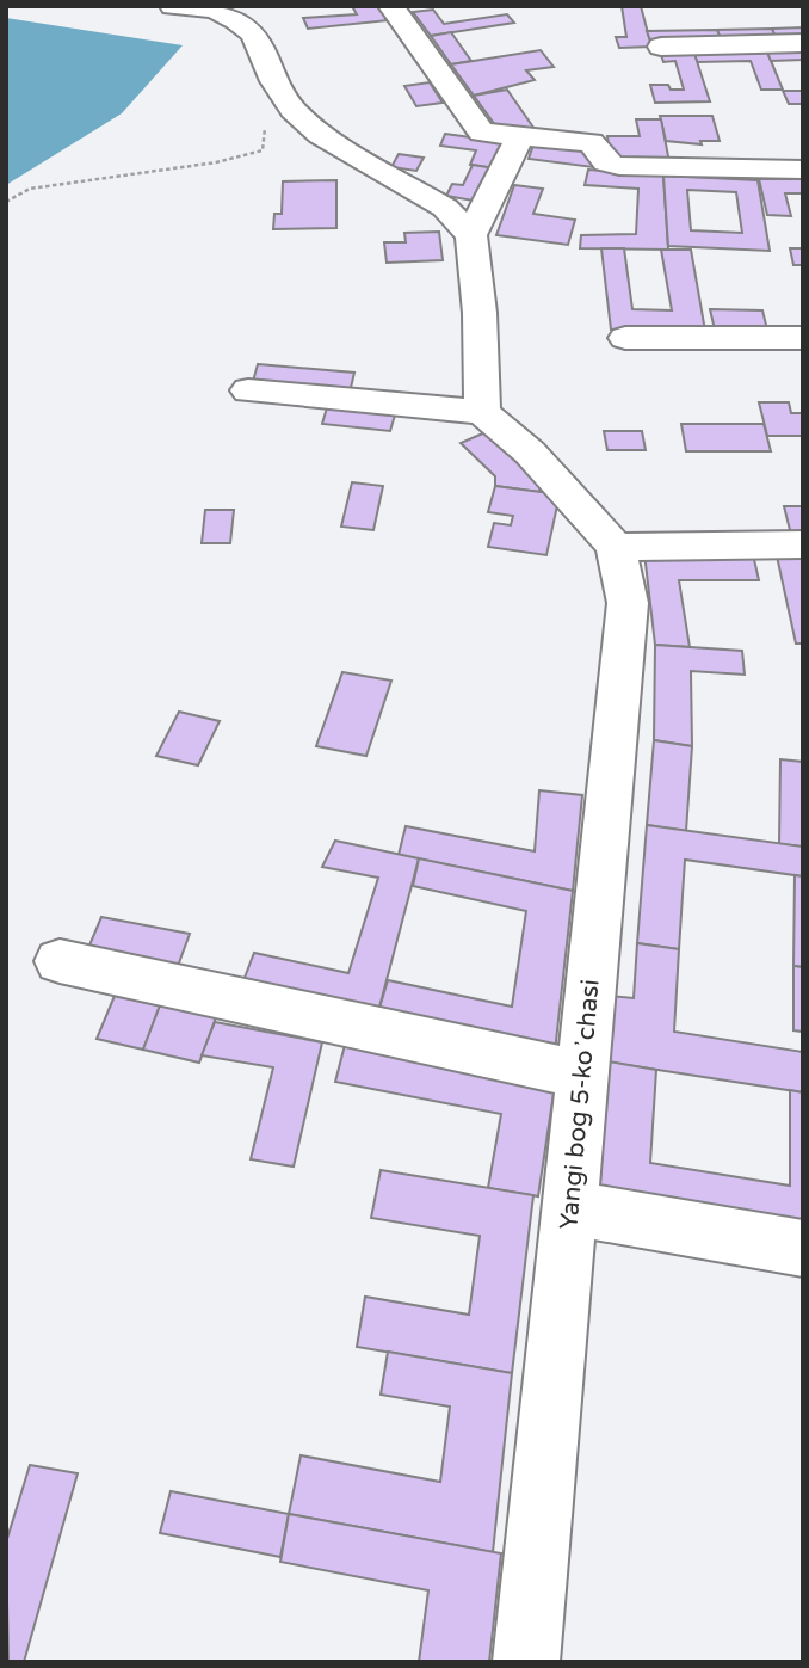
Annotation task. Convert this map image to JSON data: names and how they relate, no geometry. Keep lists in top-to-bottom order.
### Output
{
  "streets": {
    "street": ["Yangi bog 5-koʼchasi"]
  }
}
